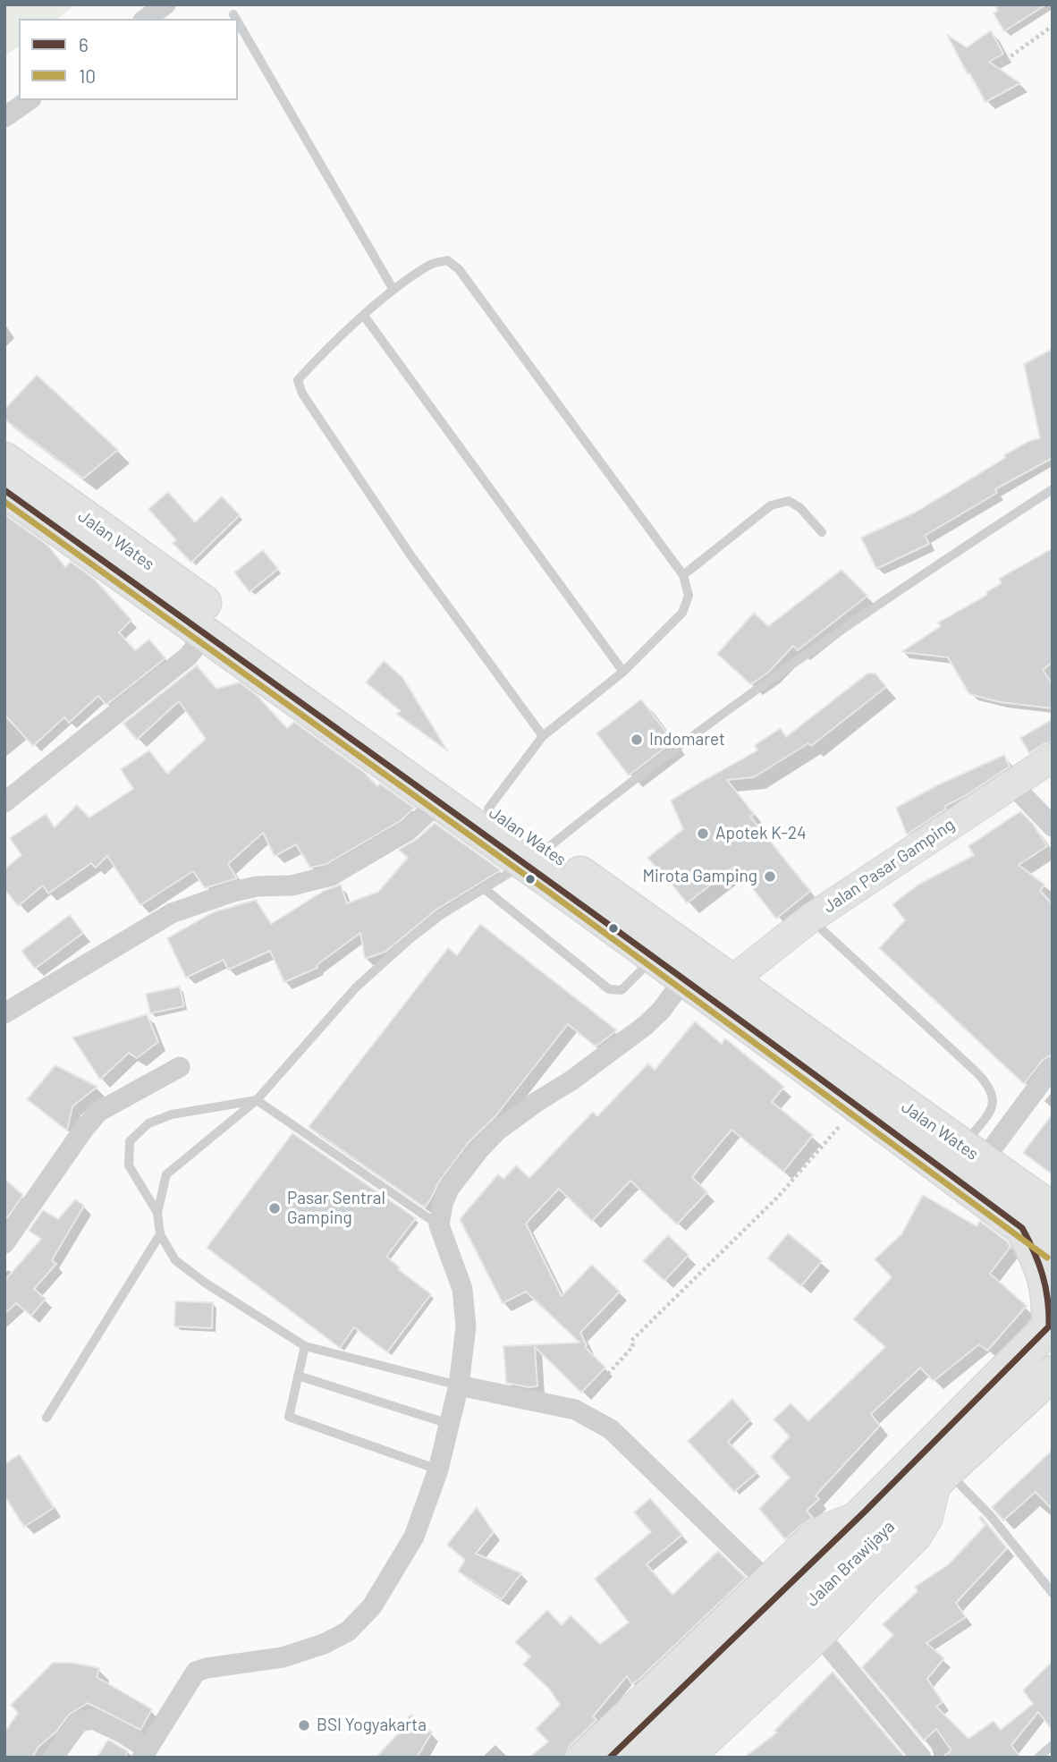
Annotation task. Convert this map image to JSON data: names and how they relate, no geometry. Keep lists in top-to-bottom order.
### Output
{
  "streets": {
    "highway": ["Jalan Wates", "Jalan Brawijaya"],
    "street": ["Jalan Pasar Gamping"]
  },
  "crossings": [
    ["Jalan Wates", "Jalan Pasar Gamping"]
  ],
  "places": [
    "Indomaret",
    "Apotek K-24",
    "Mirota Gamping",
    "Pasar Sentral Gamping",
    "BSI Yogyakarta"
  ],
  "lines": ["transit line 6", "transit line 10"],
  "legend": ["6", "10"]
}
